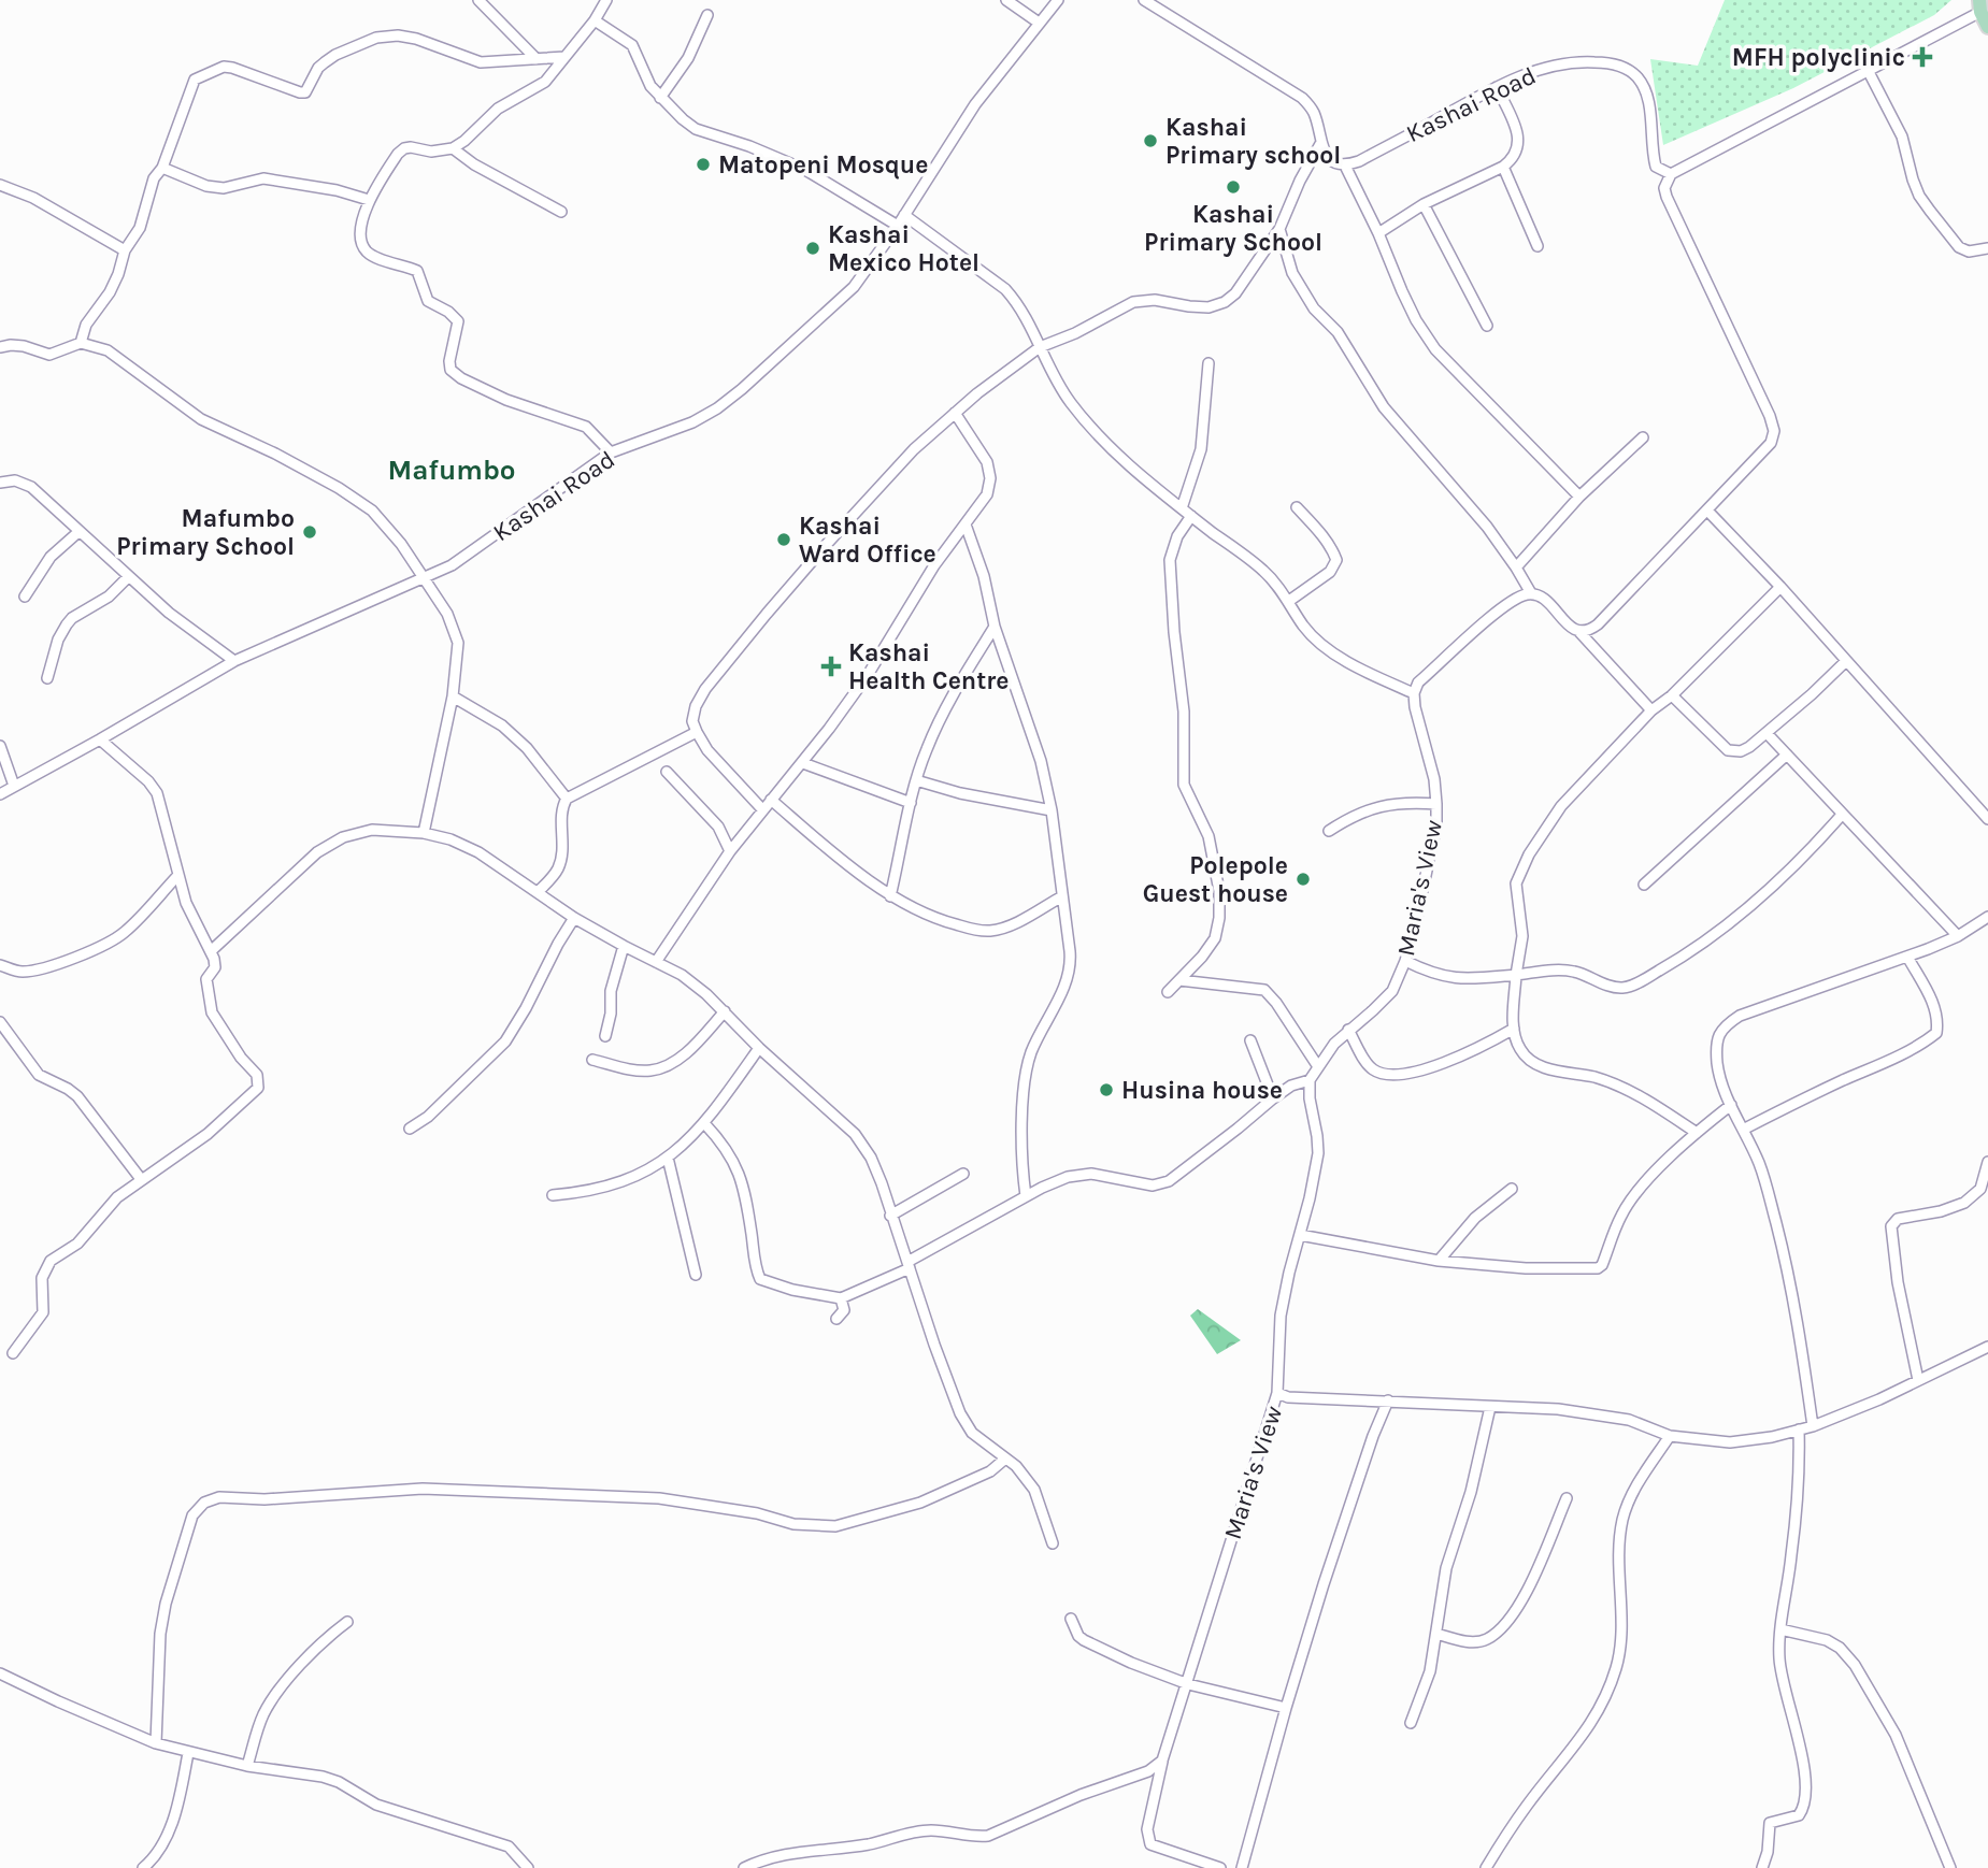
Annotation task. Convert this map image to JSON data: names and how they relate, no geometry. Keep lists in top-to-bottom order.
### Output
{
  "streets": {
    "street": ["Kashai Road", "Maria's View"]
  },
  "districts": ["Mafumbo"],
  "places": {
    "health": ["MFH polyclinic", "Kashai Health Centre"],
    "other": [
      "Kashai Primary school",
      "Matopeni Mosque",
      "Kashai Primary School",
      "Kashai Mexico Hotel",
      "Mafumbo Primary School",
      "Kashai Ward Office",
      "Polepole Guest house",
      "Husina house"
    ]
  }
}
